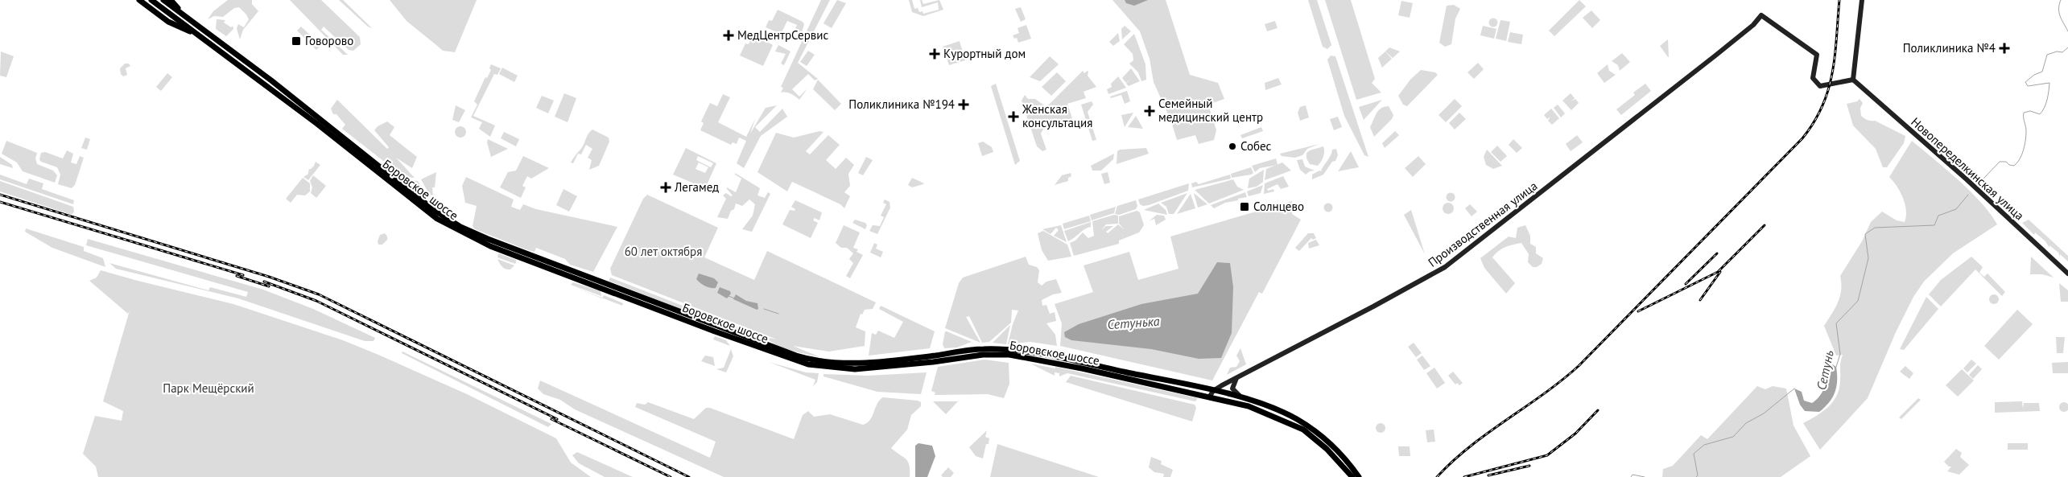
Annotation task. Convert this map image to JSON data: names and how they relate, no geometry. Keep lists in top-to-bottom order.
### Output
{
  "streets": {
    "main road": ["Новопеределкинская улица", "Боровское шоссе", "Производственная улица"]
  },
  "crossings": [
    ["Новопеределкинская улица", "Производственная улица"],
    ["Боровское шоссе", "Производственная улица"]
  ],
  "water": ["Сетунька", "Сетунь"],
  "parks": ["60 лет октября", "Парк Мещёрский"],
  "places": {
    "health": [
      "МедЦентрСервис",
      "Поликлиника №4",
      "Курортный дом",
      "Поликлиника №194",
      "Семейный медицинский центр",
      "Женская консультация",
      "Легамед"
    ],
    "transit": ["Говорово", "Солнцево"],
    "other": ["Собес"]
  }
}
